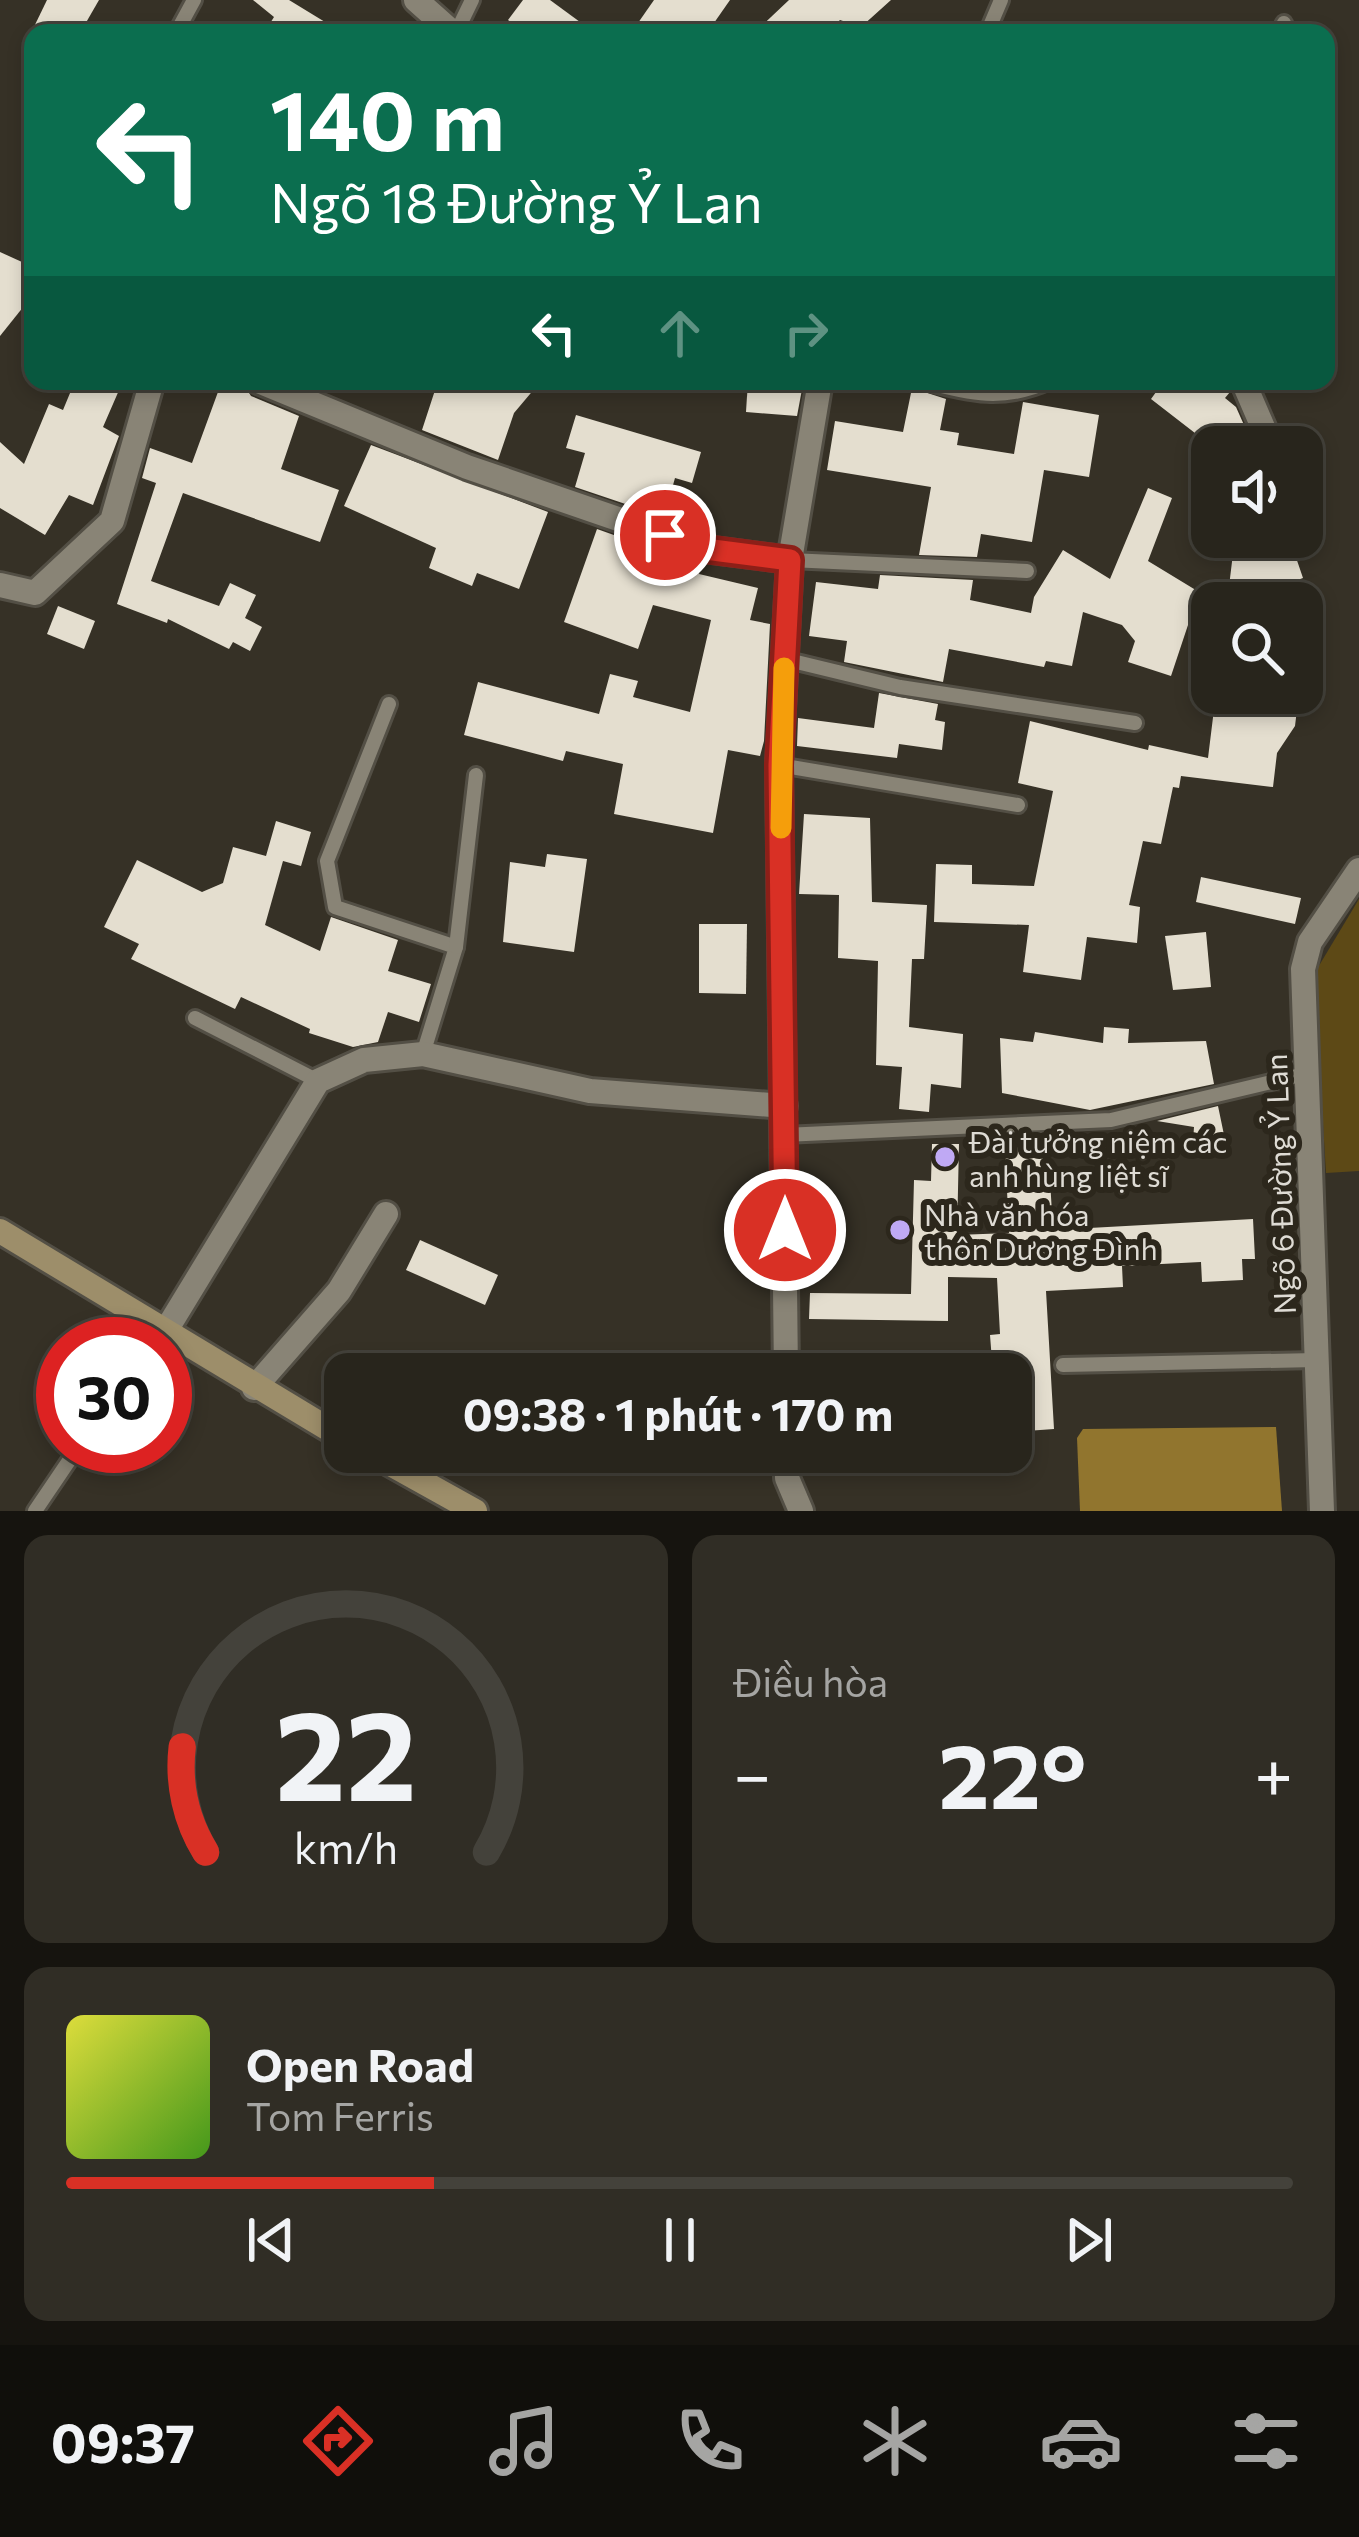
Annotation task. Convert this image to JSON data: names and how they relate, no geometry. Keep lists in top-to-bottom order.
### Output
{
  "streets": {
    "street": ["Ngõ 6 Đường Ỷ Lan"]
  },
  "places": ["Đài tưởng niệm các anh hùng liệt sĩ", "Nhà văn hóa thôn Dương Đình"],
  "page": {
    "turn": ["140 m", "Ngõ 18 Đường Ỷ Lan"],
    "limit": "30",
    "trip": "09:38 · 1 phút · 170 m",
    "tile": "Điều hòa",
    "heat": ["−", "22°", "+"],
    "song": ["Open Road", "Tom Ferris"],
    "tabs": "09:37",
    "gauge": ["22", "km/h"]
  }
}
